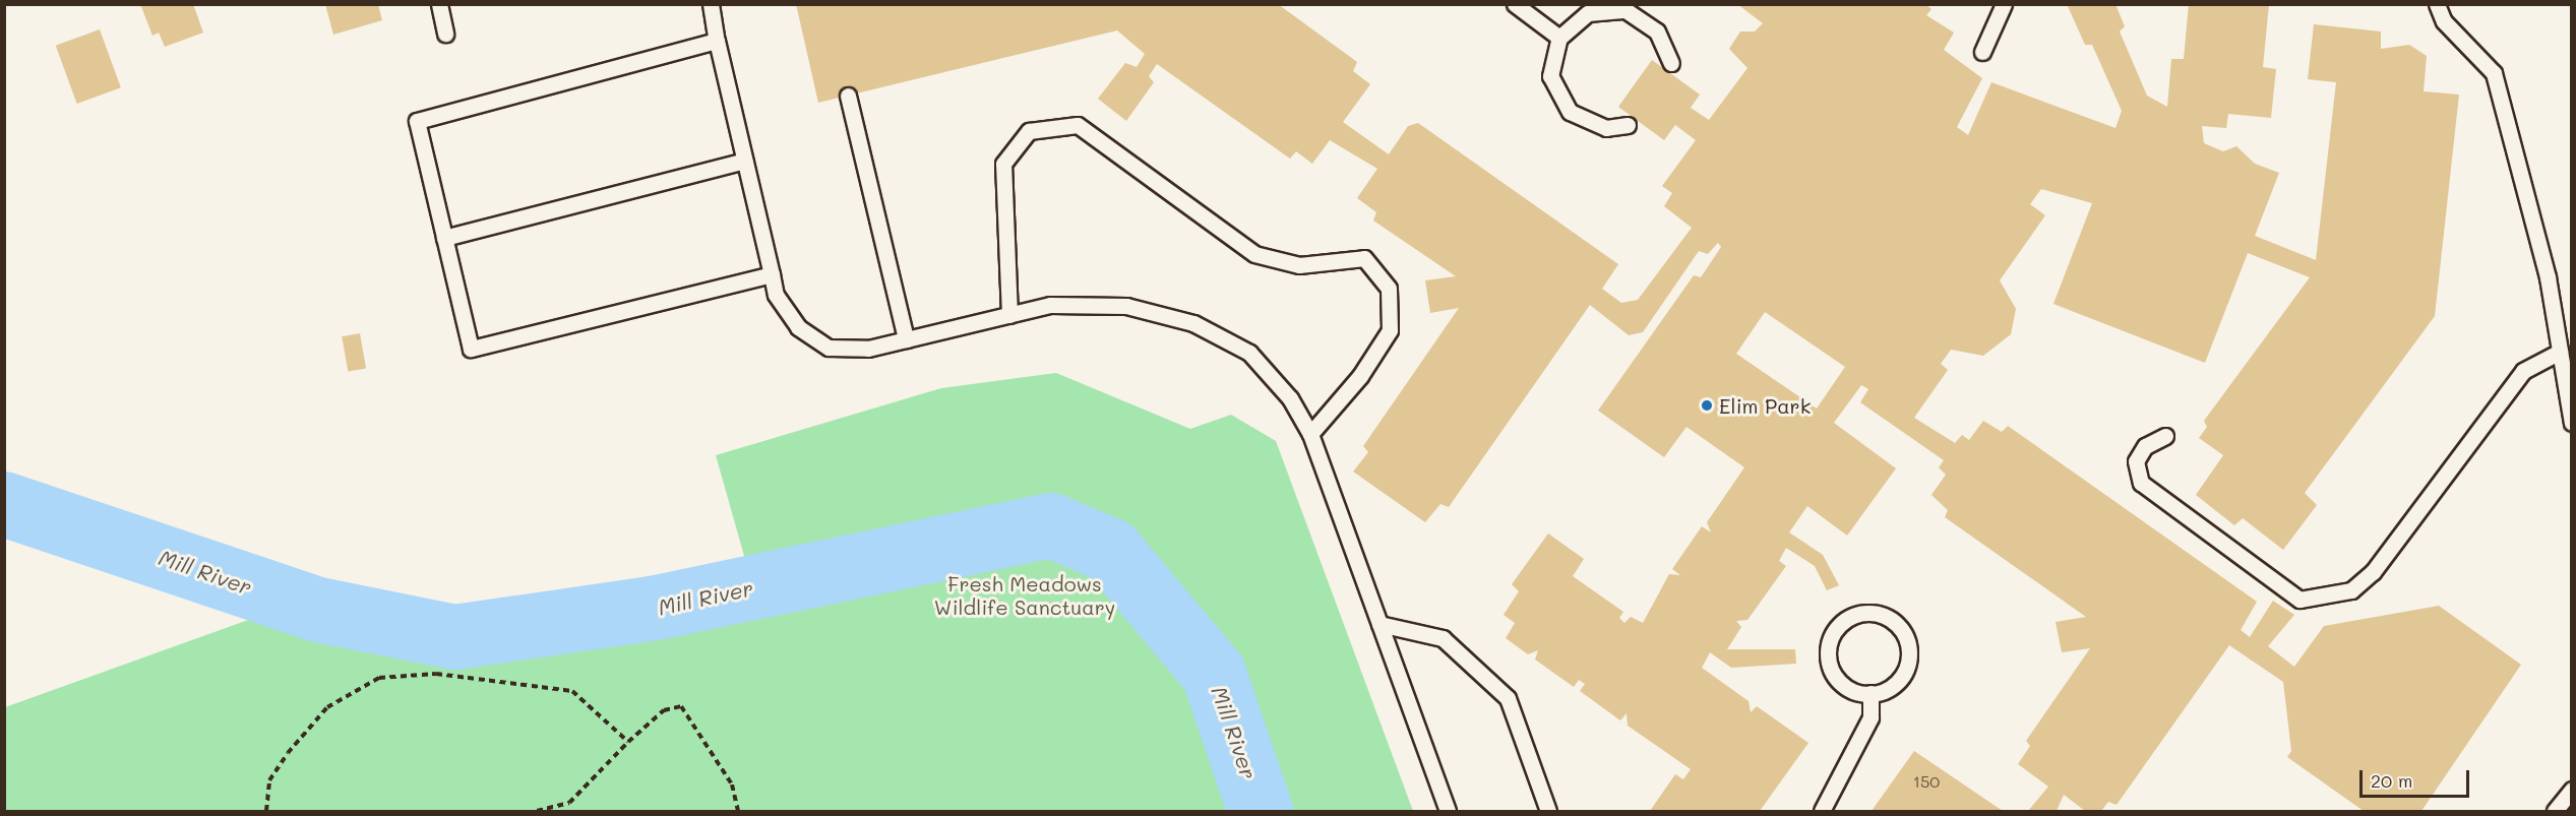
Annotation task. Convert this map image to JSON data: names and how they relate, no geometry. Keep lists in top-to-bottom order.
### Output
{
  "water": ["Mill River"],
  "parks": ["Fresh Meadows Wildlife Sanctuary"],
  "places": ["Elim Park"],
  "house_numbers": ["150"],
  "scale_bar": "20 m"
}
